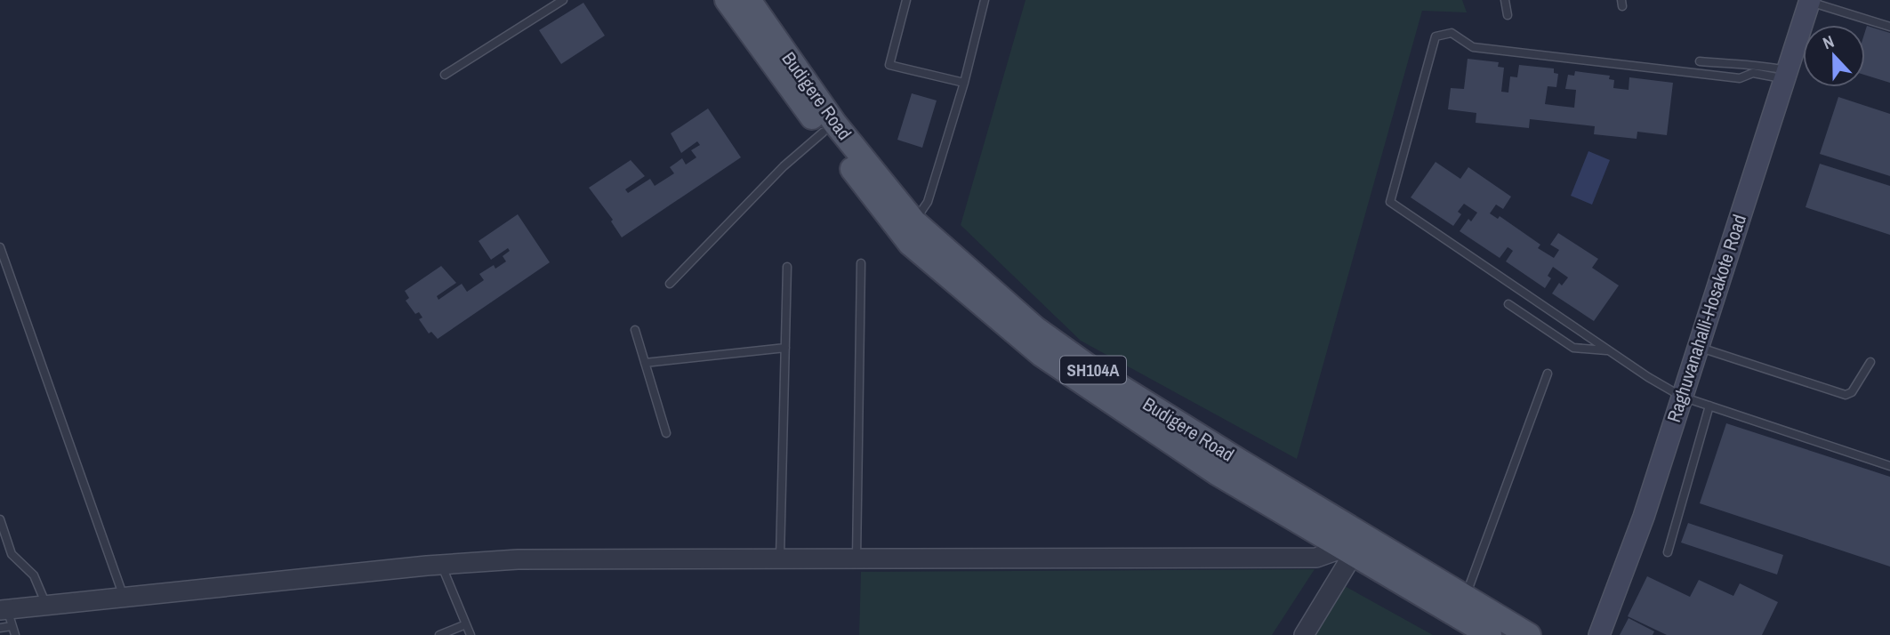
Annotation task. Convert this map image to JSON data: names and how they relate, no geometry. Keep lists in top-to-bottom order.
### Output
{
  "streets": {
    "main road": ["Budigere Road", "Raghuvanahalli-Hosakote Road", "SH104A"]
  },
  "north": "top"
}
